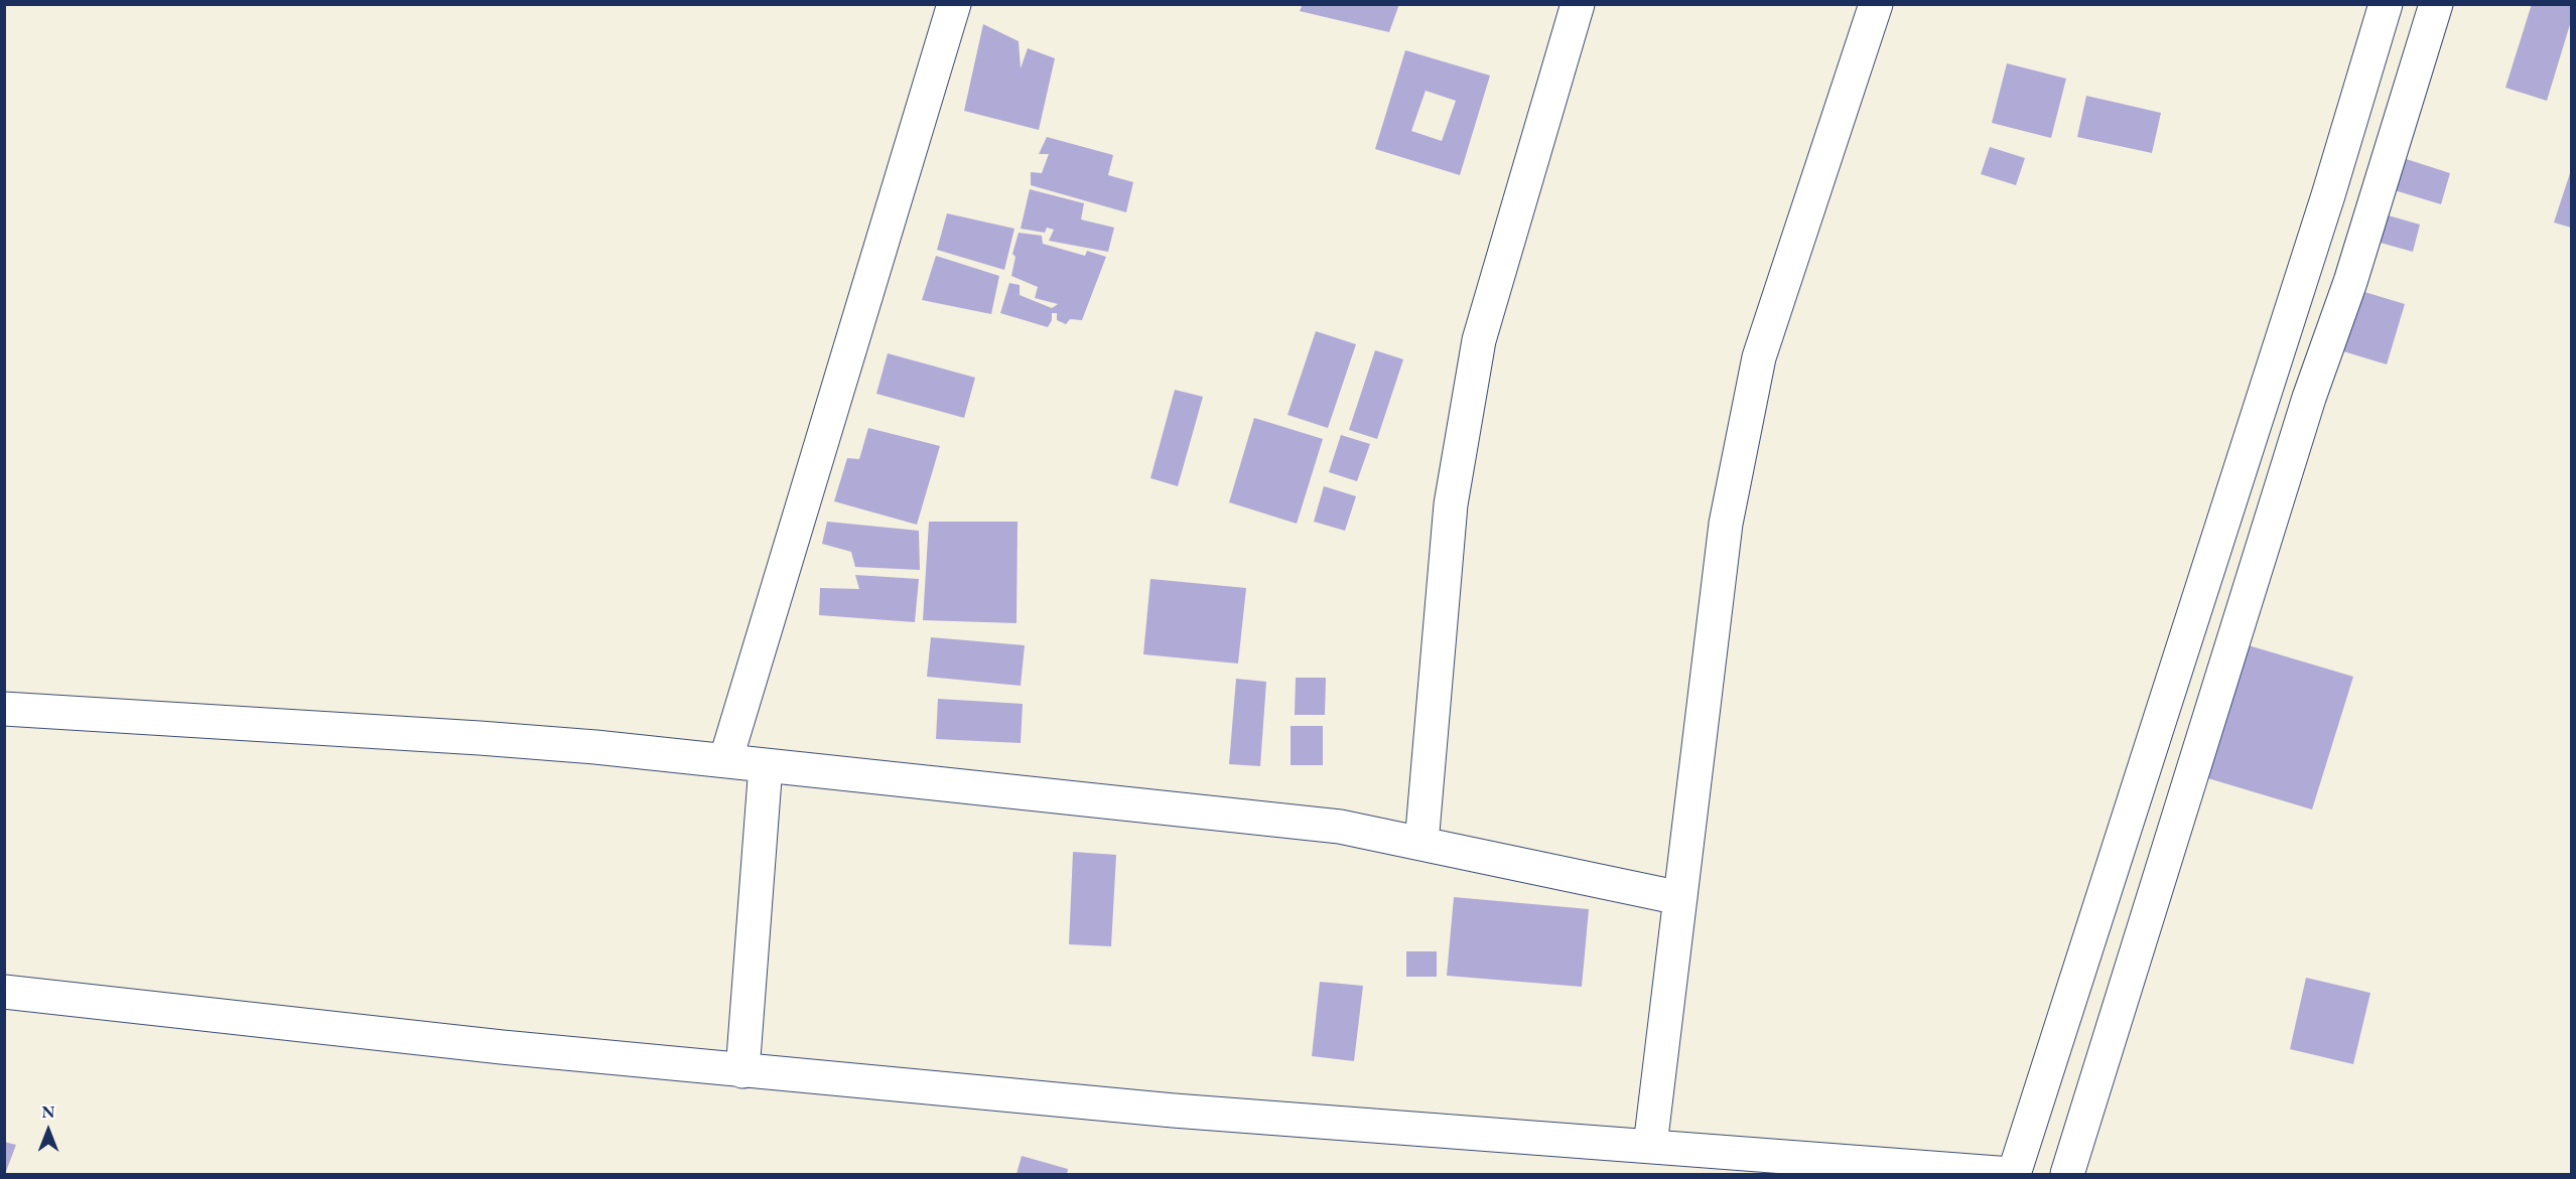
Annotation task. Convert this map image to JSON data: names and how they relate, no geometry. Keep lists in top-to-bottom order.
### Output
{
  "north": "top"
}
